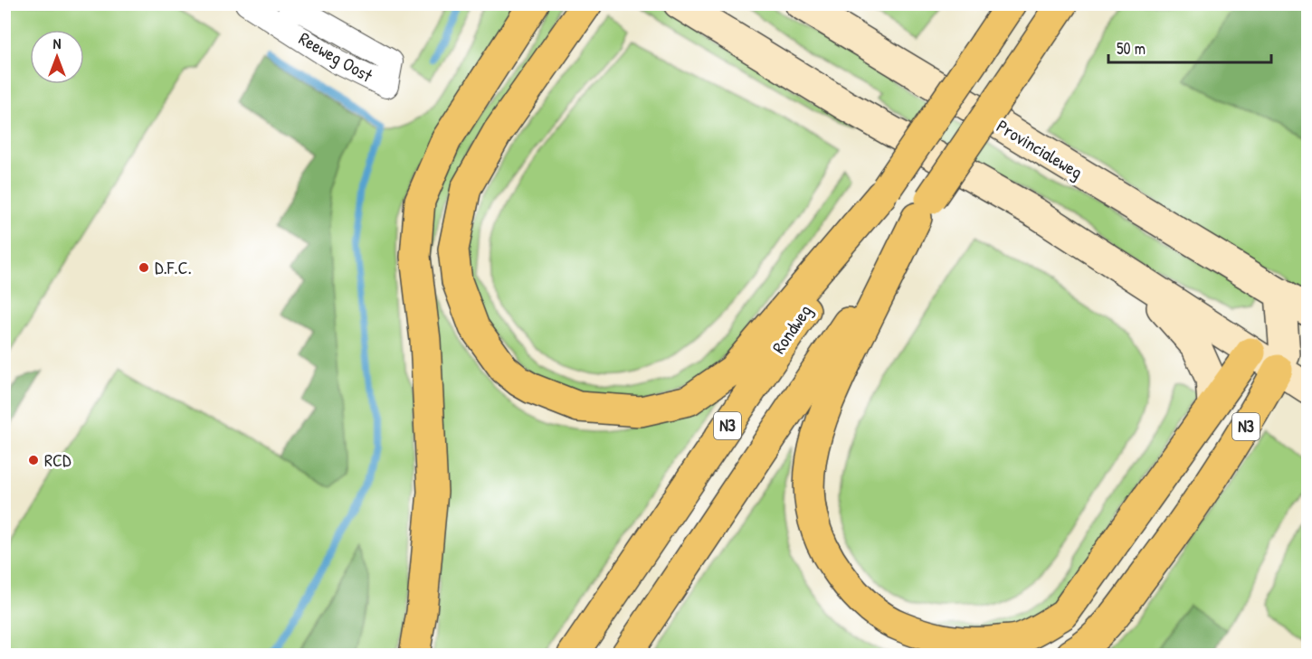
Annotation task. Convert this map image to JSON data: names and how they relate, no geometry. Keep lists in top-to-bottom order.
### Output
{
  "streets": {
    "highway": ["Rondweg", "N3"],
    "main road": ["Provincialeweg"],
    "street": ["Reeweg Oost"]
  },
  "crossings": [
    ["Rondweg", "N3"]
  ],
  "places": ["D.F.C.", "RCD"],
  "scale_bar": "50 m",
  "north": "top"
}
